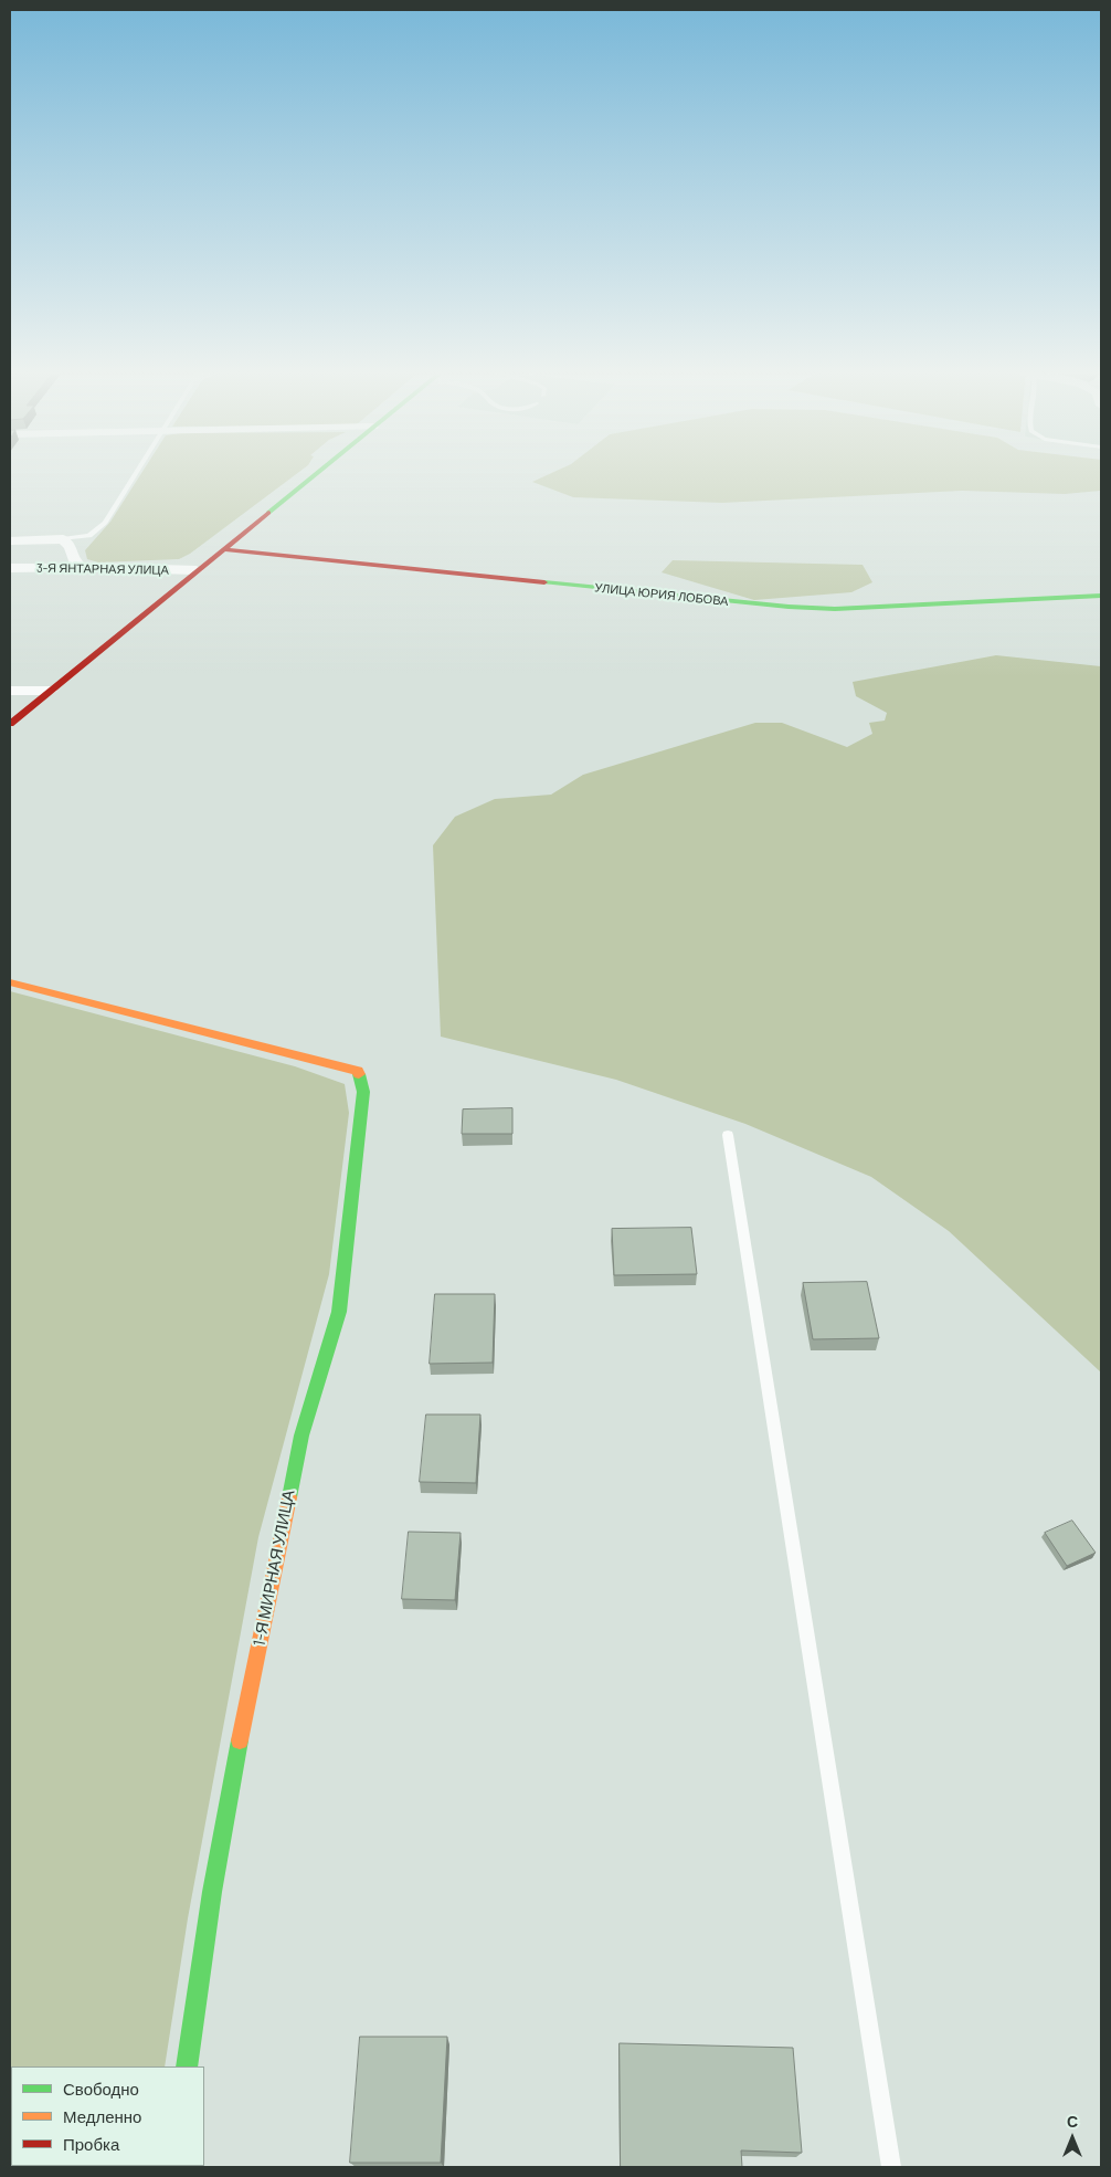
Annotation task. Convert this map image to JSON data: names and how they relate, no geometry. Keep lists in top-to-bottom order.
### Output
{
  "streets": {
    "street": ["3-Я ЯНТАРНАЯ УЛИЦА", "УЛИЦА ЮРИЯ ЛОБОВА", "1-Я МИРНАЯ УЛИЦА"]
  },
  "legend": ["Свободно", "Медленно", "Пробка"],
  "north": "top"
}
